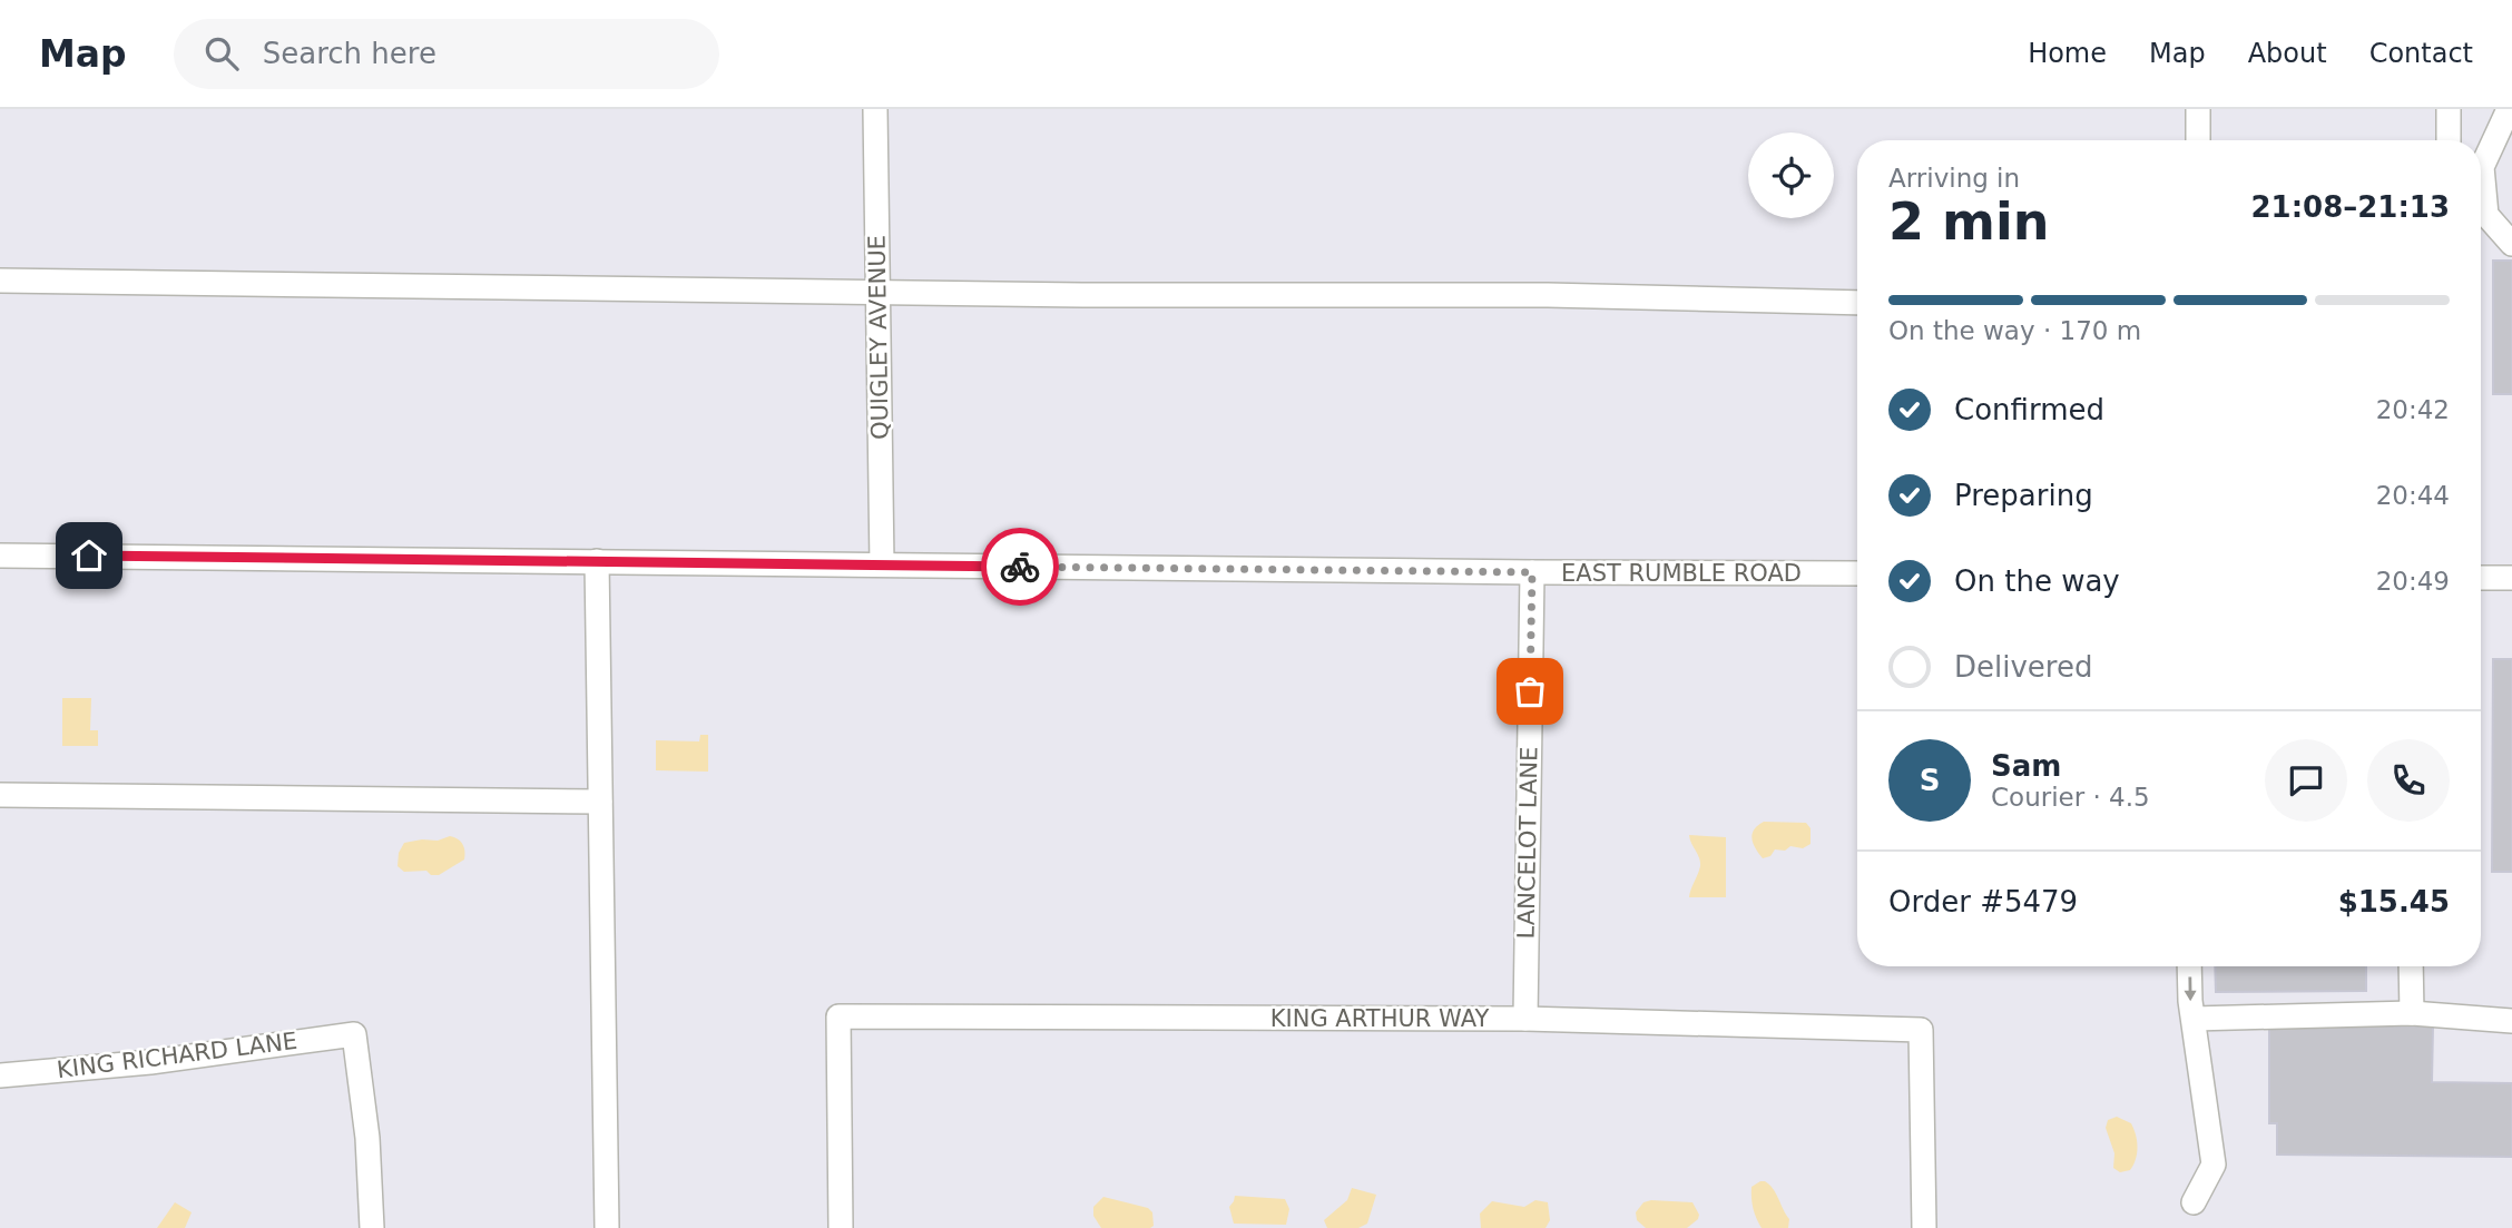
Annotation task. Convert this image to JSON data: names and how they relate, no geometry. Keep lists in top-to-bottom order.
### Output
{
  "streets": {
    "street": [
      "QUIGLEY AVENUE",
      "EAST RUMBLE ROAD",
      "LANCELOT LANE",
      "KING ARTHUR WAY",
      "KING RICHARD LANE"
    ]
  },
  "crossings": [
    ["QUIGLEY AVENUE", "EAST RUMBLE ROAD"],
    ["EAST RUMBLE ROAD", "LANCELOT LANE"],
    ["LANCELOT LANE", "KING ARTHUR WAY"]
  ],
  "page": {
    "header": "Map",
    "search": "Search here",
    "nav": [
      "Home",
      "Map",
      "About",
      "Contact"
    ],
    "heading": ["2 min", "Arriving in", "21:08–21:13"],
    "panel": [
      "Sam",
      "Courier · 4.5",
      "Order #5479",
      "$15.45"
    ],
    "bar": "On the way · 170 m",
    "list": [
      ["Confirmed", "20:42"],
      ["Preparing", "20:44"],
      ["On the way", "20:49"],
      "Delivered"
    ],
    "round": "S"
  }
}
